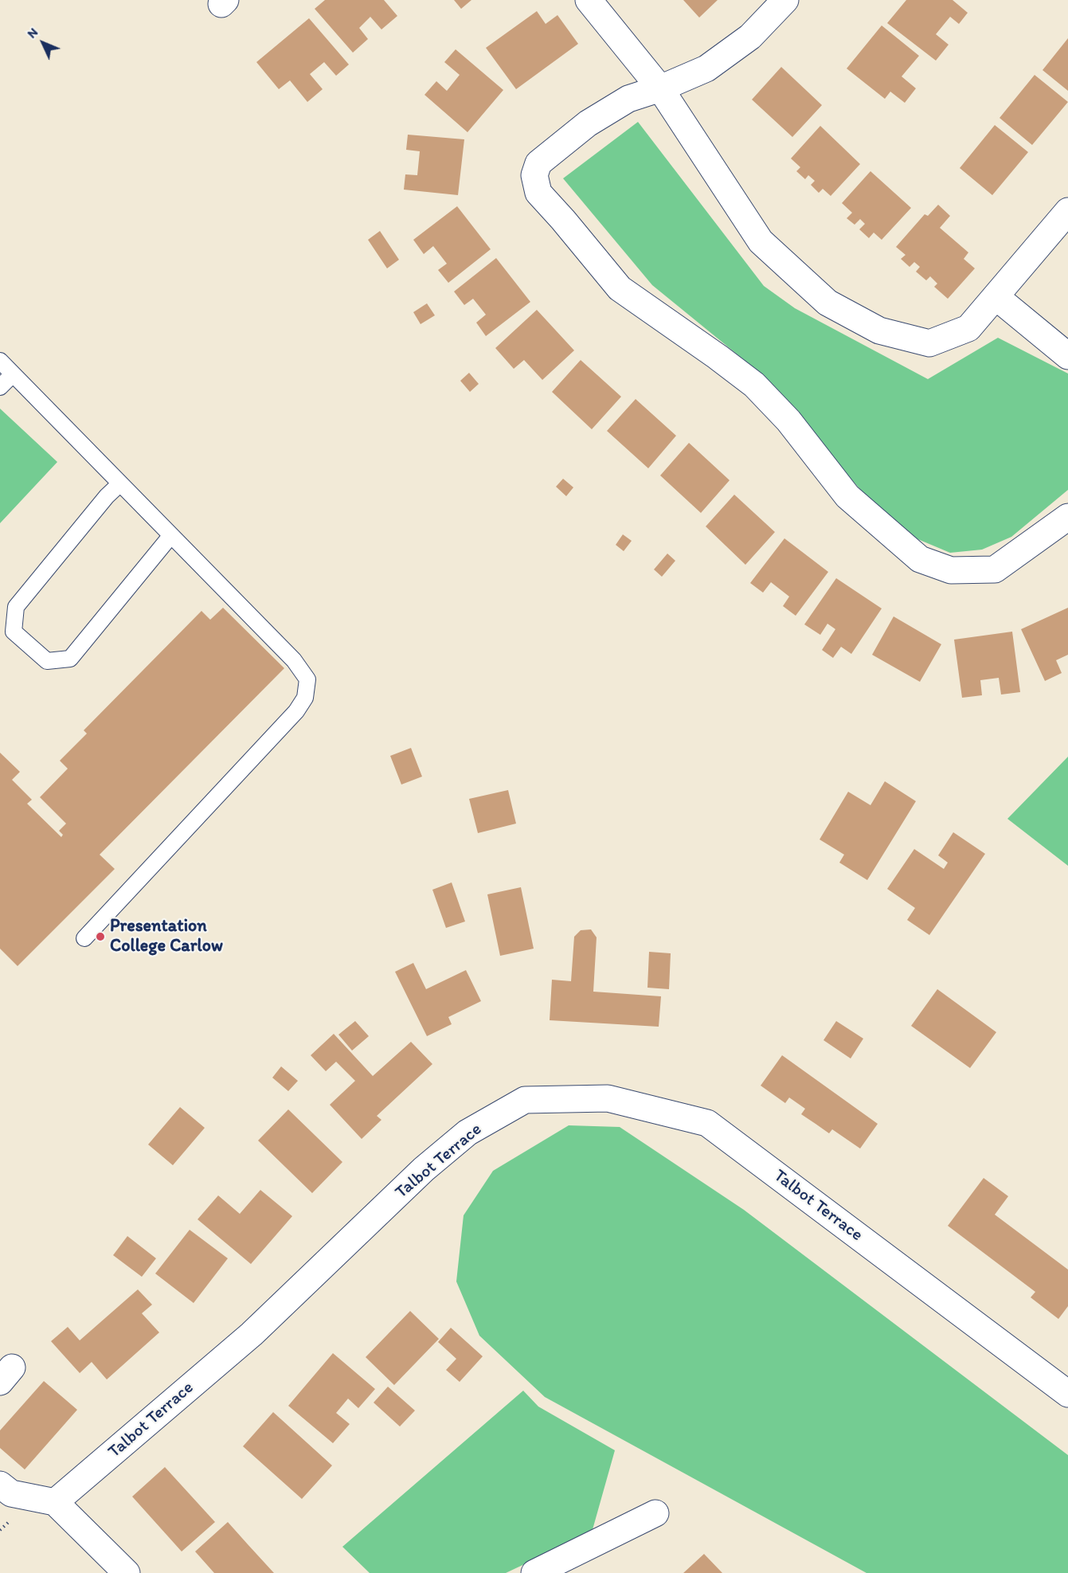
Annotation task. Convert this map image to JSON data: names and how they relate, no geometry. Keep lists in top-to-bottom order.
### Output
{
  "streets": {
    "street": ["Talbot Terrace"]
  },
  "places": ["Presentation College Carlow"],
  "north": "top left"
}
